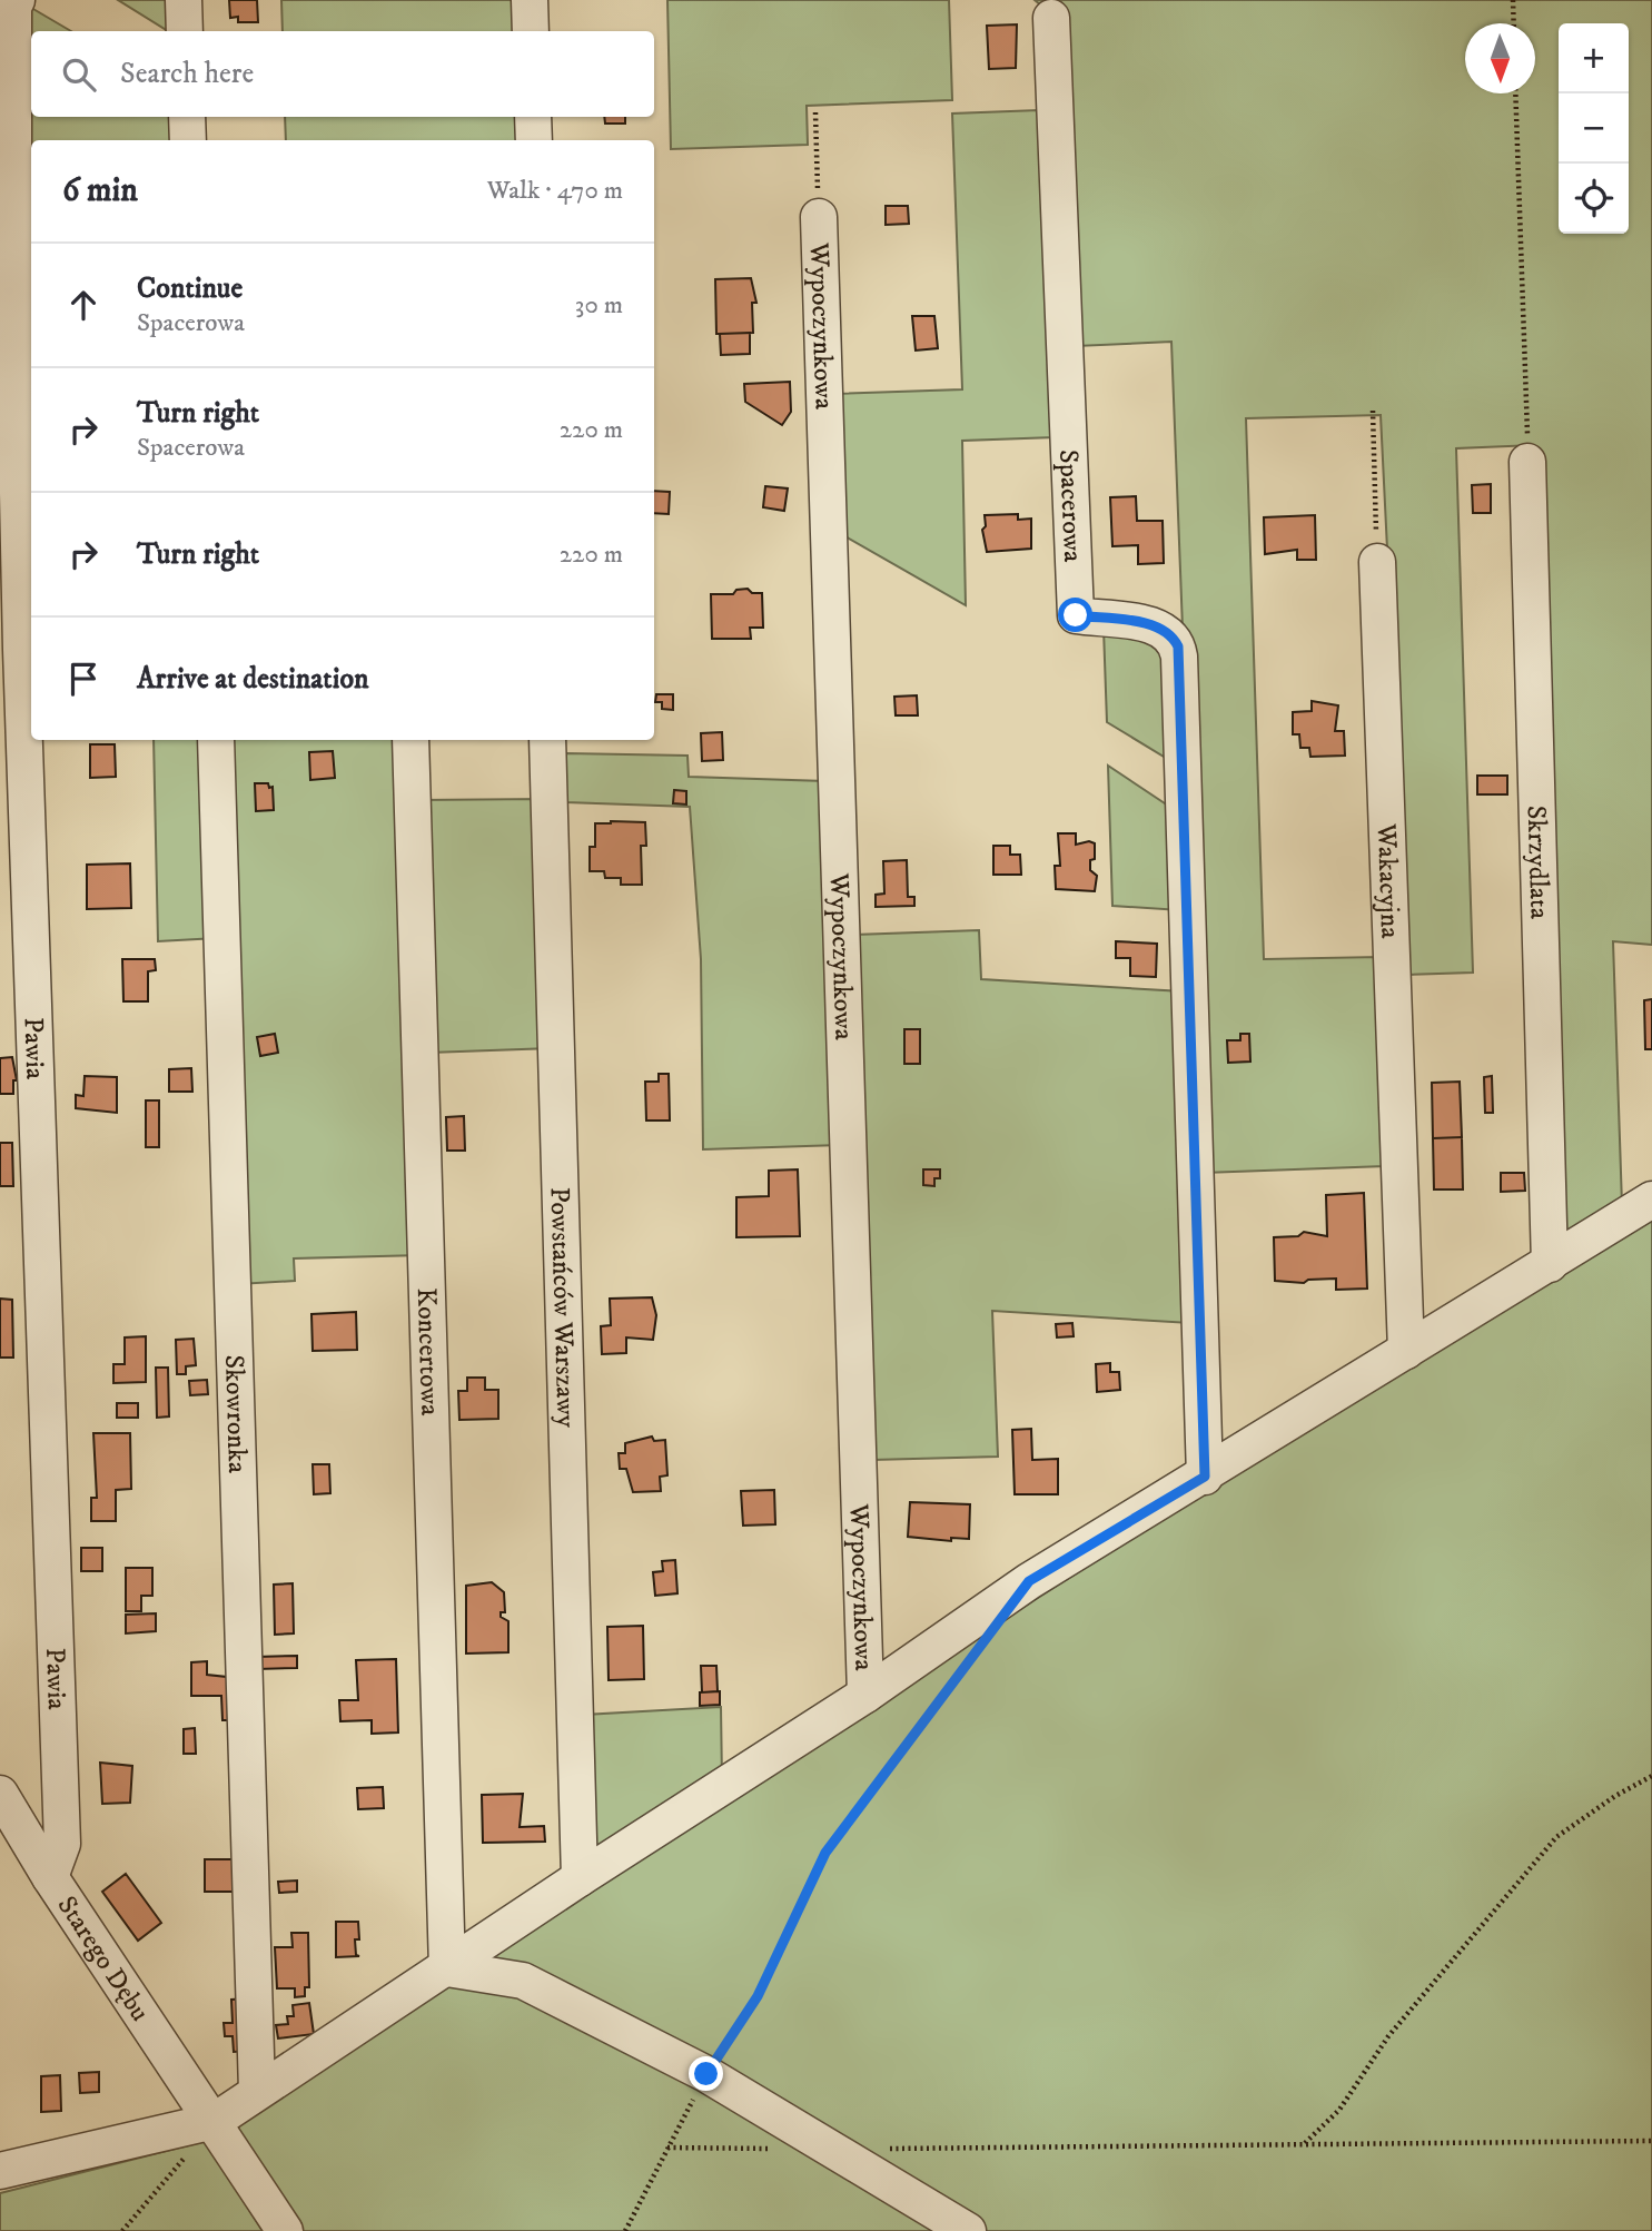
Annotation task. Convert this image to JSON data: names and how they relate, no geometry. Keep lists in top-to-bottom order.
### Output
{
  "streets": {
    "street": [
      "Wypoczynkowa",
      "Spacerowa",
      "Skrzydlata",
      "Wakacyjna",
      "Pawia",
      "Powstańców Warszawy",
      "Koncertowa",
      "Skowronka",
      "Starego Dębu"
    ]
  },
  "crossings": [
    ["Pawia", "Starego Dębu"]
  ],
  "north": "bottom",
  "page": {
    "map_buttons": ["+", "−"],
    "search": "Search here",
    "heading": ["6 min", "Walk · 470 m"],
    "list": [
      ["Continue", "Spacerowa", "30 m"],
      ["Turn right", "Spacerowa", "220 m"],
      ["Turn right", "220 m"],
      "Arrive at destination"
    ]
  }
}
